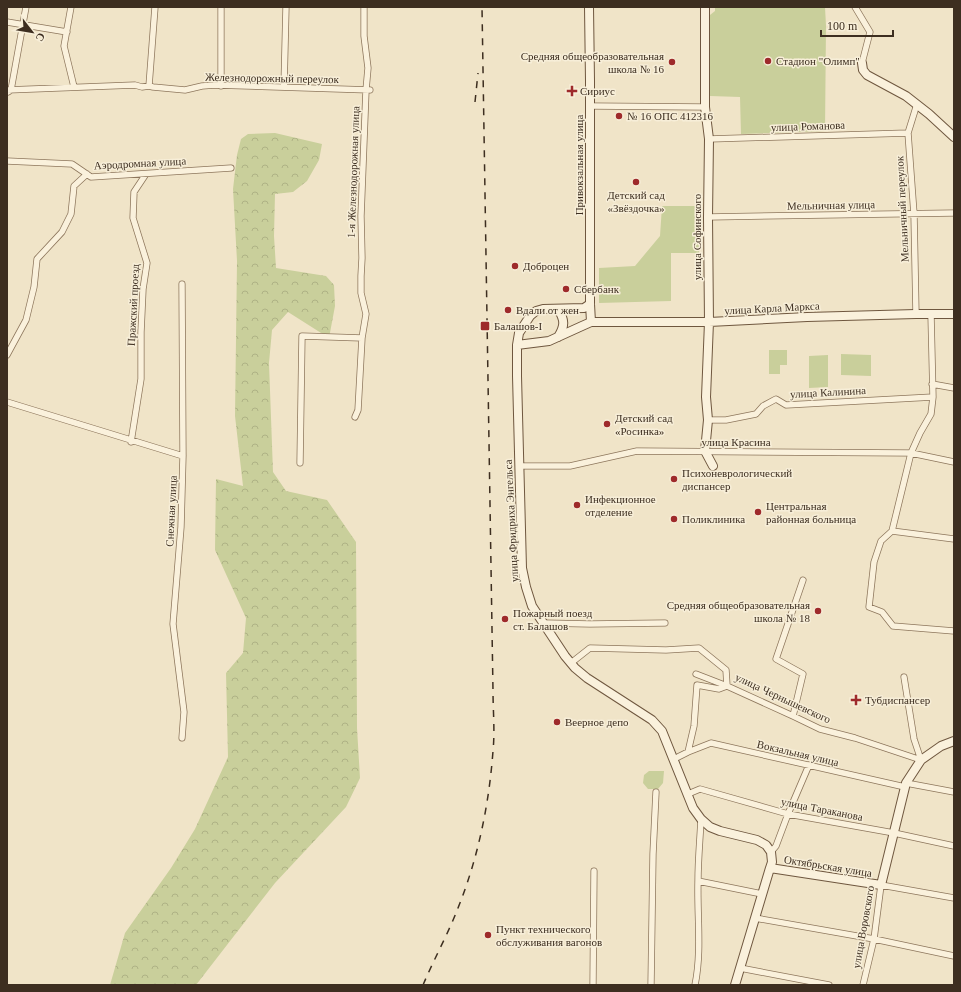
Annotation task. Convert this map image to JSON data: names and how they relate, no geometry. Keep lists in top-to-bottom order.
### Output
{
  "streets": {
    "main road": [
      "Привокзальная улица",
      "улица Софинского",
      "улица Карла Маркса",
      "улица Фридриха Энгельса",
      "Октябрьская улица",
      "улица Воровского"
    ],
    "street": [
      "Железнодорожный переулок",
      "улица Романова",
      "Аэродромная улица",
      "1-я Железнодорожная улица",
      "Мельничная улица",
      "Мельничный переулок",
      "Пражский проезд",
      "улица Калинина",
      "улица Красина",
      "Снежная улица",
      "улица Чернышевского",
      "Вокзальная улица",
      "улица Тараканова"
    ]
  },
  "crossings": [
    ["Железнодорожный переулок", "1-я Железнодорожная улица"],
    ["улица Романова", "Мельничный переулок"],
    ["улица Романова", "улица Софинского"],
    ["Аэродромная улица", "Пражский проезд"],
    ["Привокзальная улица", "улица Карла Маркса"],
    ["Привокзальная улица", "улица Фридриха Энгельса"],
    ["Мельничная улица", "Мельничный переулок"],
    ["Мельничная улица", "улица Софинского"],
    ["Мельничный переулок", "улица Карла Маркса"],
    ["улица Софинского", "улица Карла Маркса"],
    ["улица Софинского", "улица Калинина"],
    ["улица Софинского", "улица Красина"],
    ["улица Красина", "улица Фридриха Энгельса"],
    ["улица Фридриха Энгельса", "улица Чернышевского"],
    ["улица Фридриха Энгельса", "Вокзальная улица"],
    ["улица Фридриха Энгельса", "улица Тараканова"],
    ["улица Фридриха Энгельса", "Октябрьская улица"],
    ["улица Чернышевского", "улица Воровского"],
    ["Вокзальная улица", "улица Воровского"],
    ["улица Тараканова", "улица Воровского"],
    ["Октябрьская улица", "улица Воровского"]
  ],
  "places": {
    "other": [
      "Стадион \"Олимп\"",
      "Средняя общеобразовательная школа № 16",
      "№ 16 ОПС 412316",
      "Детский сад «Звёздочка»",
      "Доброцен",
      "Сбербанк",
      "Вдали от жен",
      "Детский сад «Росинка»",
      "Психоневрологический диспансер",
      "Инфекционное отделение",
      "Центральная районная больница",
      "Поликлиника",
      "Средняя общеобразовательная школа № 18",
      "Пожарный поезд ст. Балашов",
      "Веерное депо",
      "Пункт технического обслуживания вагонов"
    ],
    "health": ["Сириус", "Тубдиспансер"],
    "transit": ["Балашов-I"]
  },
  "scale_bar": "100 m",
  "north": "bottom right"
}
